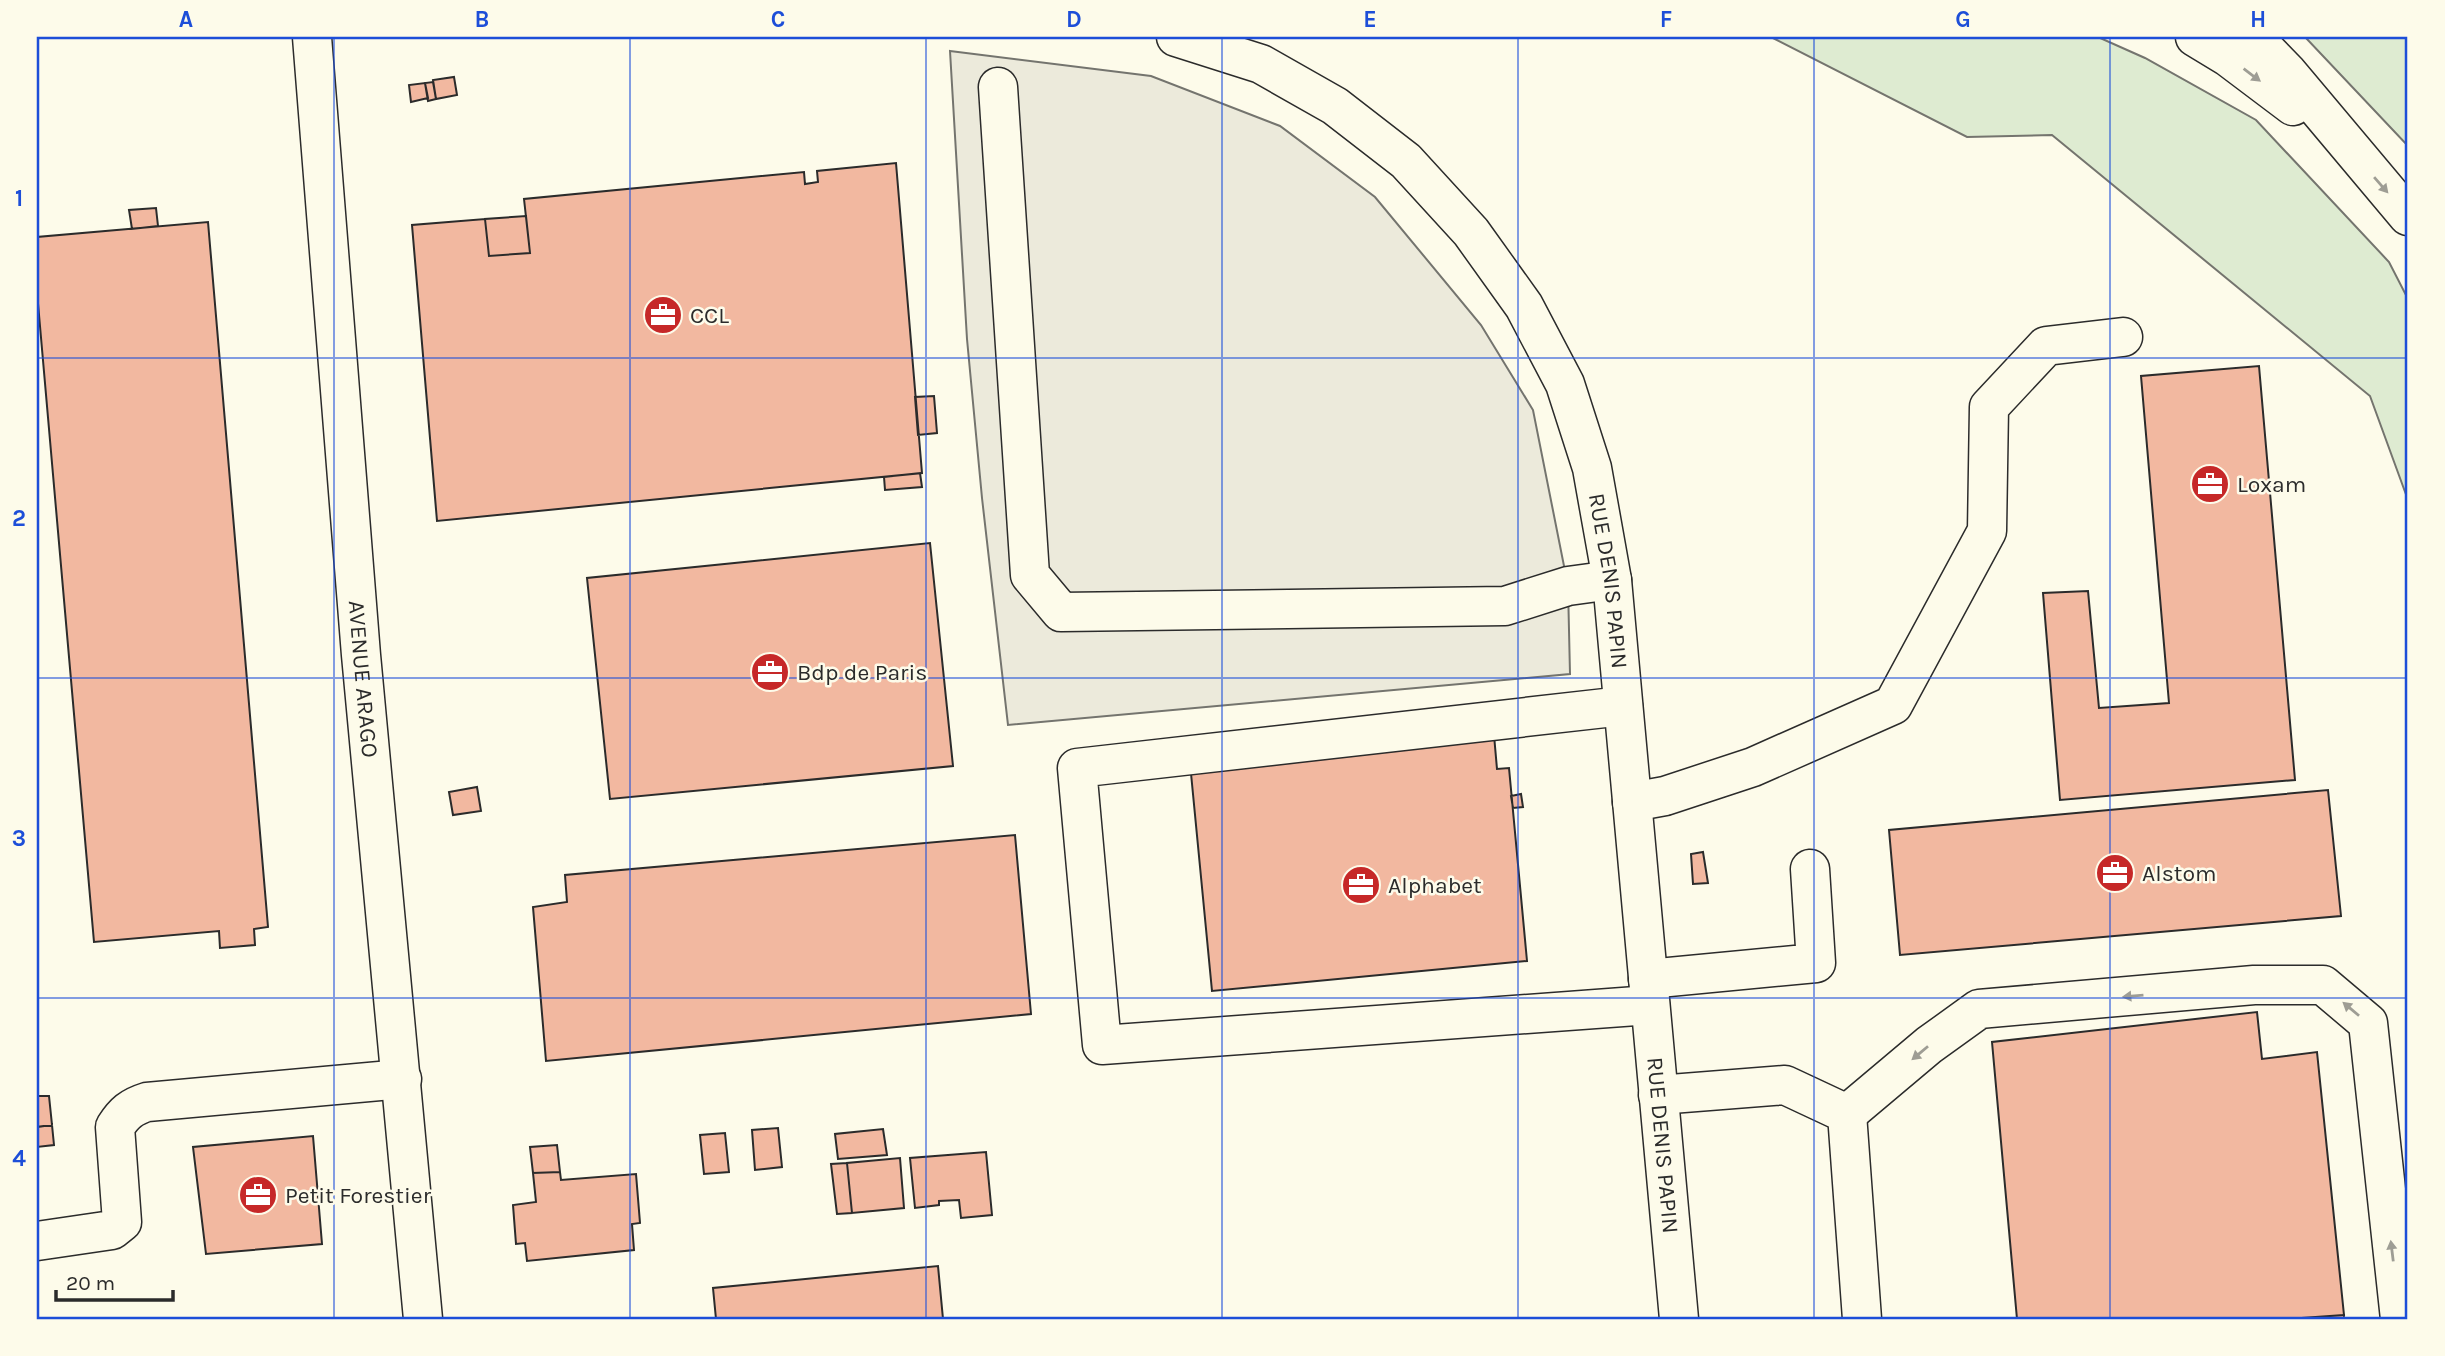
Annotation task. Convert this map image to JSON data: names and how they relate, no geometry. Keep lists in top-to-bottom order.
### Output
{
  "streets": {
    "main road": ["RUE DENIS PAPIN", "AVENUE ARAGO"]
  },
  "places": {
    "office": [
      "CCL",
      "Loxam",
      "Bdp de Paris",
      "Alstom",
      "Alphabet",
      "Petit Forestier"
    ]
  },
  "scale_bar": "20 m",
  "grid": {
    "columns": [
      "A",
      "B",
      "C",
      "D",
      "E",
      "F",
      "G",
      "H"
    ],
    "rows": [
      "1",
      "2",
      "3",
      "4"
    ]
  }
}
